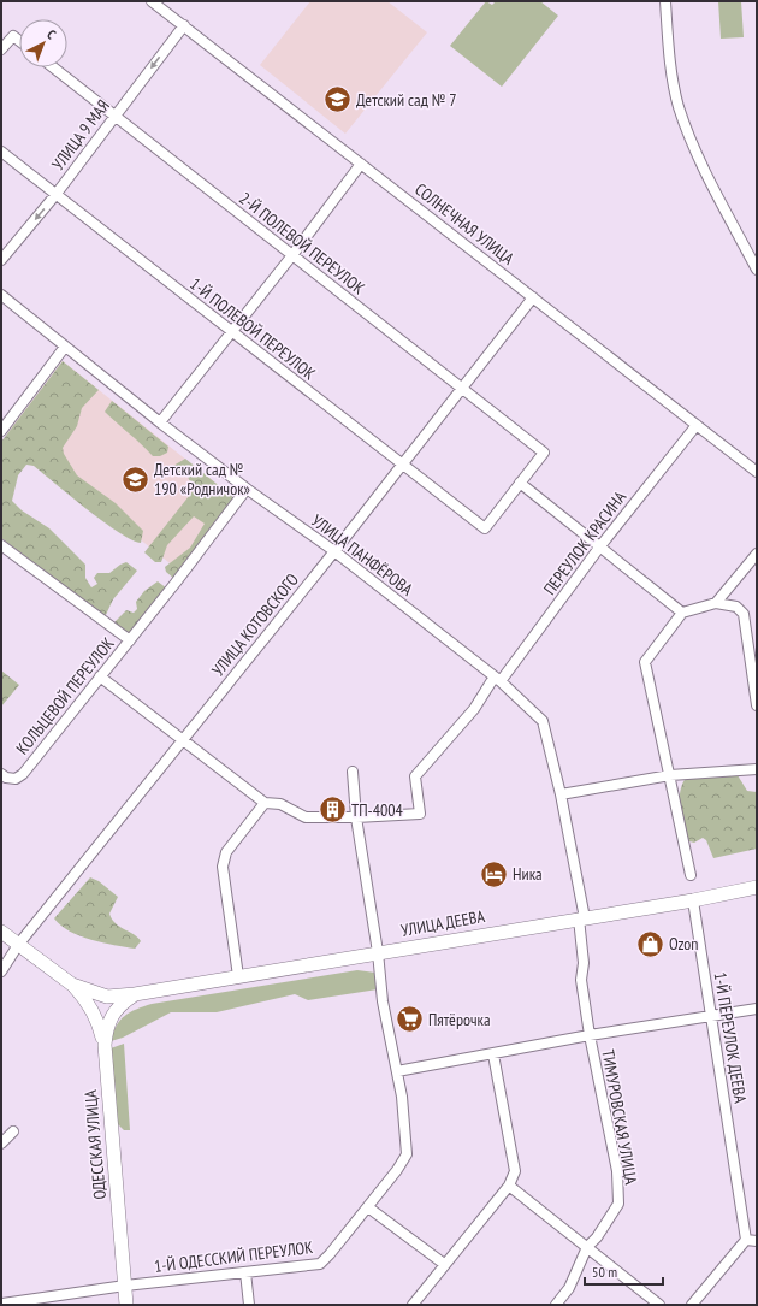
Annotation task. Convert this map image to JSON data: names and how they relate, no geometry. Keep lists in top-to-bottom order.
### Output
{
  "streets": {
    "main road": ["УЛИЦА ДЕЕВА", "ОДЕССКАЯ УЛИЦА"],
    "street": [
      "УЛИЦА 9 МАЯ",
      "СОЛНЕЧНАЯ УЛИЦА",
      "2-Й ПОЛЕВОЙ ПЕРЕУЛОК",
      "1-Й ПОЛЕВОЙ ПЕРЕУЛОК",
      "ПЕРЕУЛОК КРАСИНА",
      "УЛИЦА ПАНФЁРОВА",
      "УЛИЦА КОТОВСКОГО",
      "КОЛЬЦЕВОЙ ПЕРЕУЛОК",
      "1-Й ПЕРЕУЛОК ДЕЕВА",
      "ТИМУРОВСКАЯ УЛИЦА",
      "1-Й ОДЕССКИЙ ПЕРЕУЛОК"
    ]
  },
  "crossings": [
    ["УЛИЦА 9 МАЯ", "СОЛНЕЧНАЯ УЛИЦА"],
    ["УЛИЦА 9 МАЯ", "2-Й ПОЛЕВОЙ ПЕРЕУЛОК"],
    ["УЛИЦА 9 МАЯ", "1-Й ПОЛЕВОЙ ПЕРЕУЛОК"],
    ["СОЛНЕЧНАЯ УЛИЦА", "ПЕРЕУЛОК КРАСИНА"],
    ["СОЛНЕЧНАЯ УЛИЦА", "УЛИЦА КОТОВСКОГО"],
    ["2-Й ПОЛЕВОЙ ПЕРЕУЛОК", "1-Й ПОЛЕВОЙ ПЕРЕУЛОК"],
    ["2-Й ПОЛЕВОЙ ПЕРЕУЛОК", "УЛИЦА КОТОВСКОГО"],
    ["1-Й ПОЛЕВОЙ ПЕРЕУЛОК", "УЛИЦА КОТОВСКОГО"],
    ["ПЕРЕУЛОК КРАСИНА", "УЛИЦА ПАНФЁРОВА"],
    ["ПЕРЕУЛОК КРАСИНА", "1-Й ОДЕССКИЙ ПЕРЕУЛОК"],
    ["УЛИЦА ПАНФЁРОВА", "УЛИЦА КОТОВСКОГО"],
    ["УЛИЦА ПАНФЁРОВА", "КОЛЬЦЕВОЙ ПЕРЕУЛОК"],
    ["УЛИЦА ПАНФЁРОВА", "УЛИЦА ДЕЕВА"],
    ["УЛИЦА ПАНФЁРОВА", "ТИМУРОВСКАЯ УЛИЦА"],
    ["УЛИЦА ДЕЕВА", "1-Й ПЕРЕУЛОК ДЕЕВА"],
    ["УЛИЦА ДЕЕВА", "ТИМУРОВСКАЯ УЛИЦА"],
    ["УЛИЦА ДЕЕВА", "ОДЕССКАЯ УЛИЦА"],
    ["УЛИЦА ДЕЕВА", "1-Й ОДЕССКИЙ ПЕРЕУЛОК"],
    ["ОДЕССКАЯ УЛИЦА", "1-Й ОДЕССКИЙ ПЕРЕУЛОК"]
  ],
  "one_way": ["УЛИЦА 9 МАЯ"],
  "places": {
    "school or university": ["Детский сад № 7", "Детский сад № 190 «Родничок»"],
    "building": ["ТП-4004"],
    "hotel": ["Ника"],
    "shop": ["Ozon"],
    "supermarket": ["Пятёрочка"]
  },
  "scale_bar": "50 m",
  "north": "top right"
}
